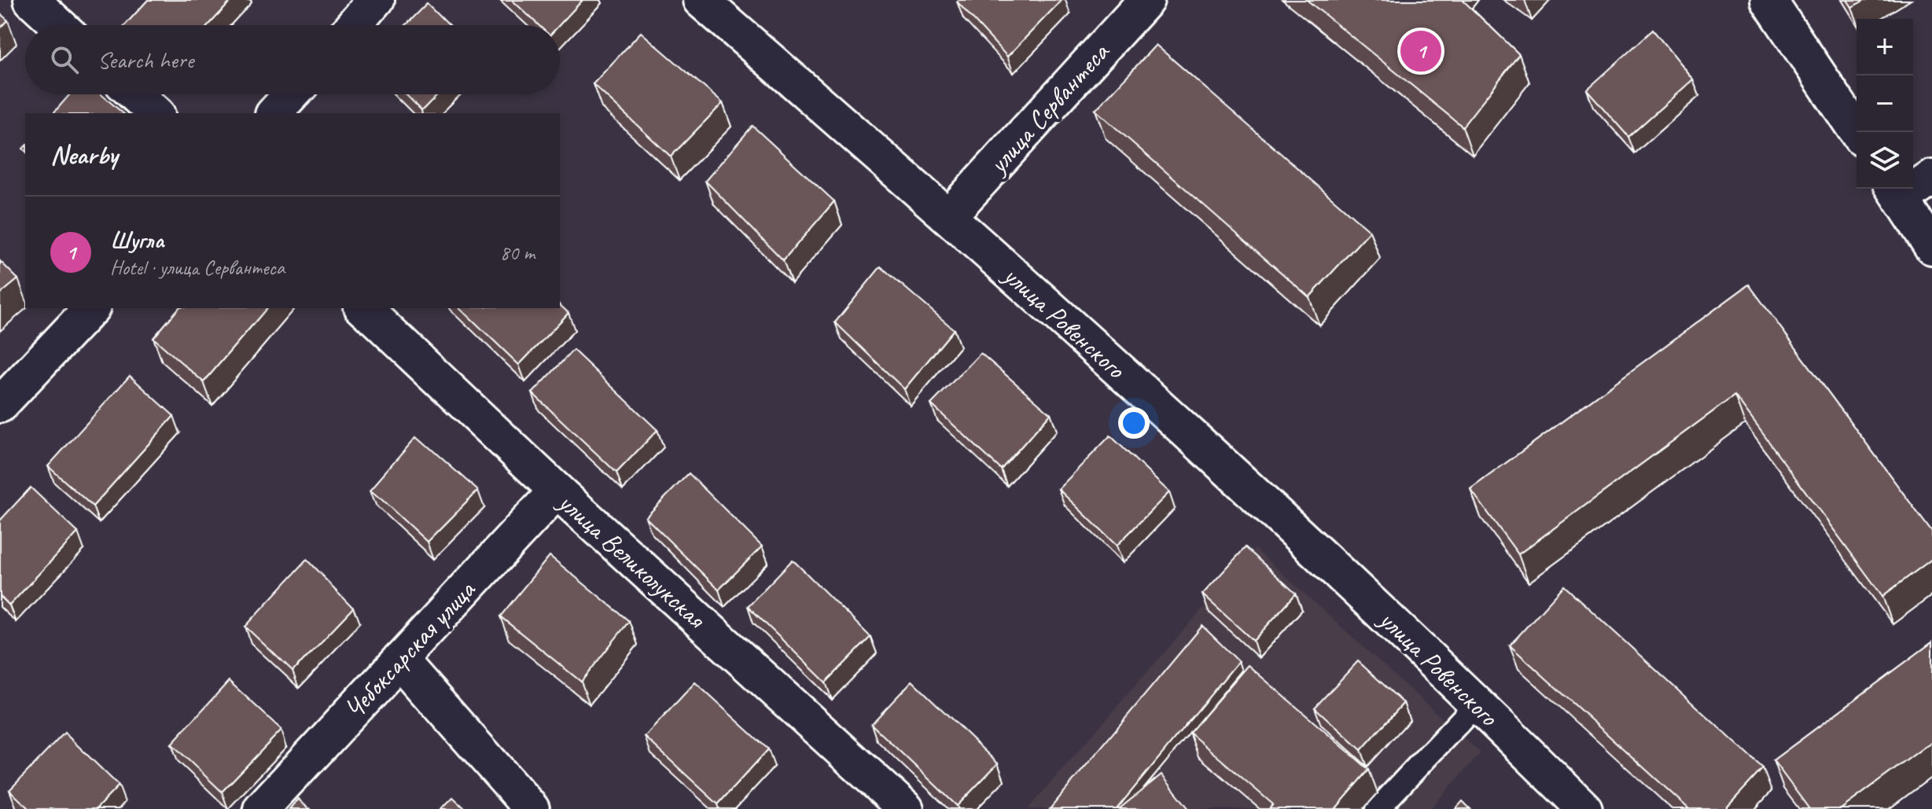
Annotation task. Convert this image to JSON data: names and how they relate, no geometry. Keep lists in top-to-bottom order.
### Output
{
  "streets": {
    "street": [
      "улица Сервантеса",
      "улица Ровенского",
      "улица Великолукская",
      "Чебоксарская улица"
    ]
  },
  "crossings": [
    ["улица Сервантеса", "улица Ровенского"],
    ["улица Великолукская", "Чебоксарская улица"]
  ],
  "page": {
    "map_buttons": ["+", "−"],
    "search": "Search here",
    "pins": "1",
    "heading": "Nearby",
    "list": [
      {
        "mark": "1",
        "name": "Шугла",
        "note": "Hotel · улица Сервантеса",
        "value": "80 m"
      }
    ]
  }
}
